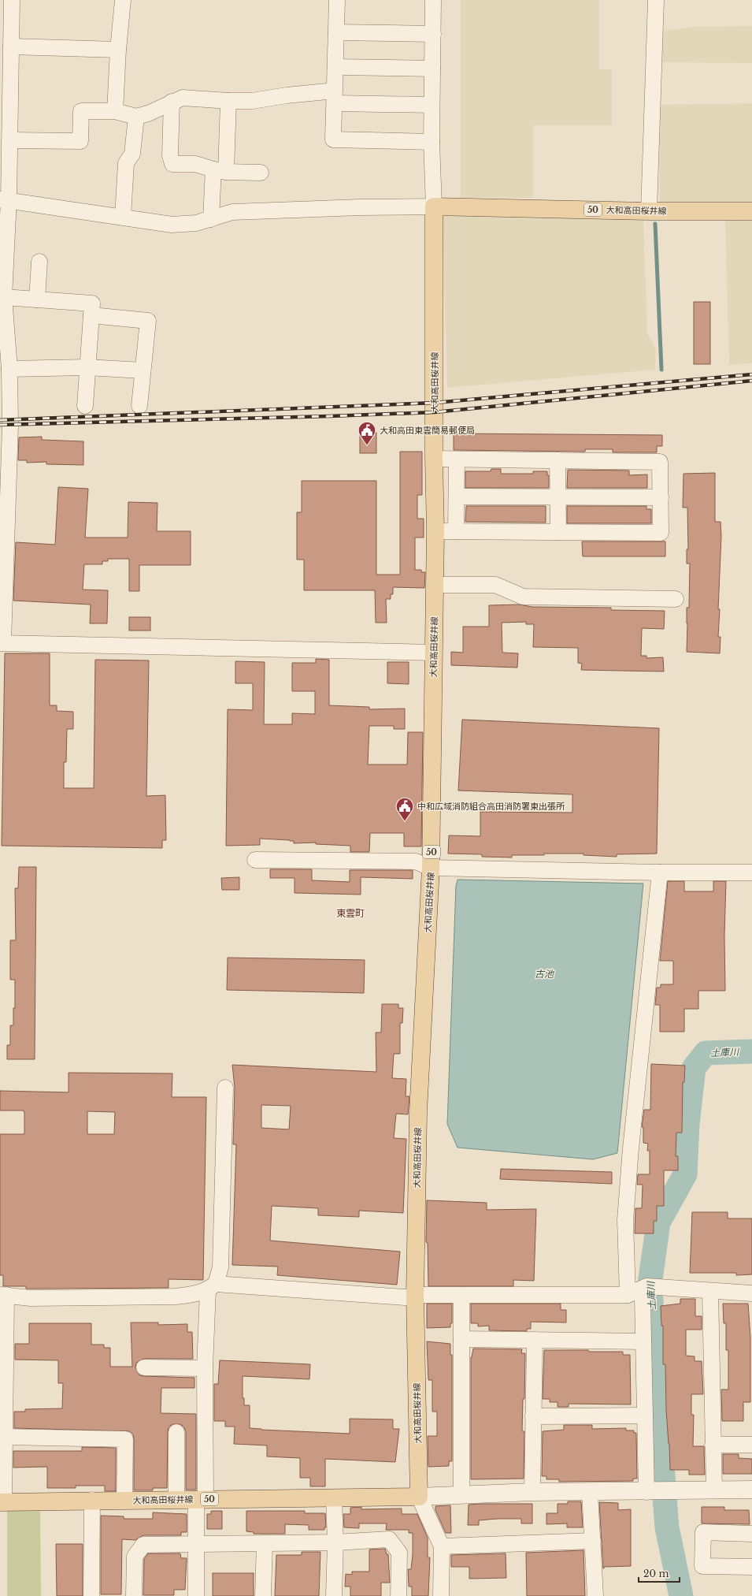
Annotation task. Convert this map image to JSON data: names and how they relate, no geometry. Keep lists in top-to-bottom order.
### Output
{
  "streets": {
    "main road": ["50", "大和高田桜井線"]
  },
  "districts": ["東雲町"],
  "water": ["古池", "土庫川"],
  "places": {
    "public building": ["大和高田東雲簡易郵便局", "中和広域消防組合高田消防署東出張所"]
  },
  "scale_bar": "20 m"
}
